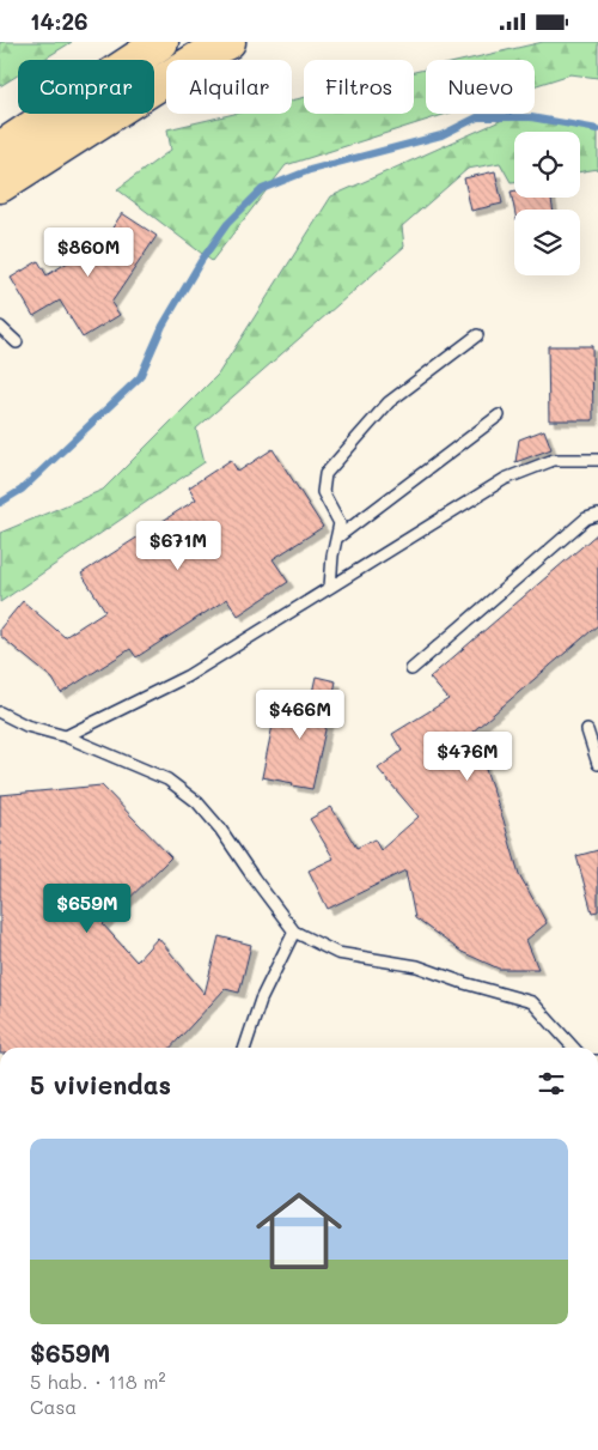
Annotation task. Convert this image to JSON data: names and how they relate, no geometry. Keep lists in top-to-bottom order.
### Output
{
  "page": {
    "status": "14:26",
    "chip": [
      "Comprar",
      "Alquilar",
      "Filtros",
      "Nuevo"
    ],
    "price": [
      "$860M",
      "$671M",
      "$466M",
      "$476M",
      "$659M"
    ],
    "heading": "5 viviendas",
    "list": [
      {
        "name": "$659M",
        "note": "5 hab. · 118 m² · Casa"
      }
    ]
  }
}
